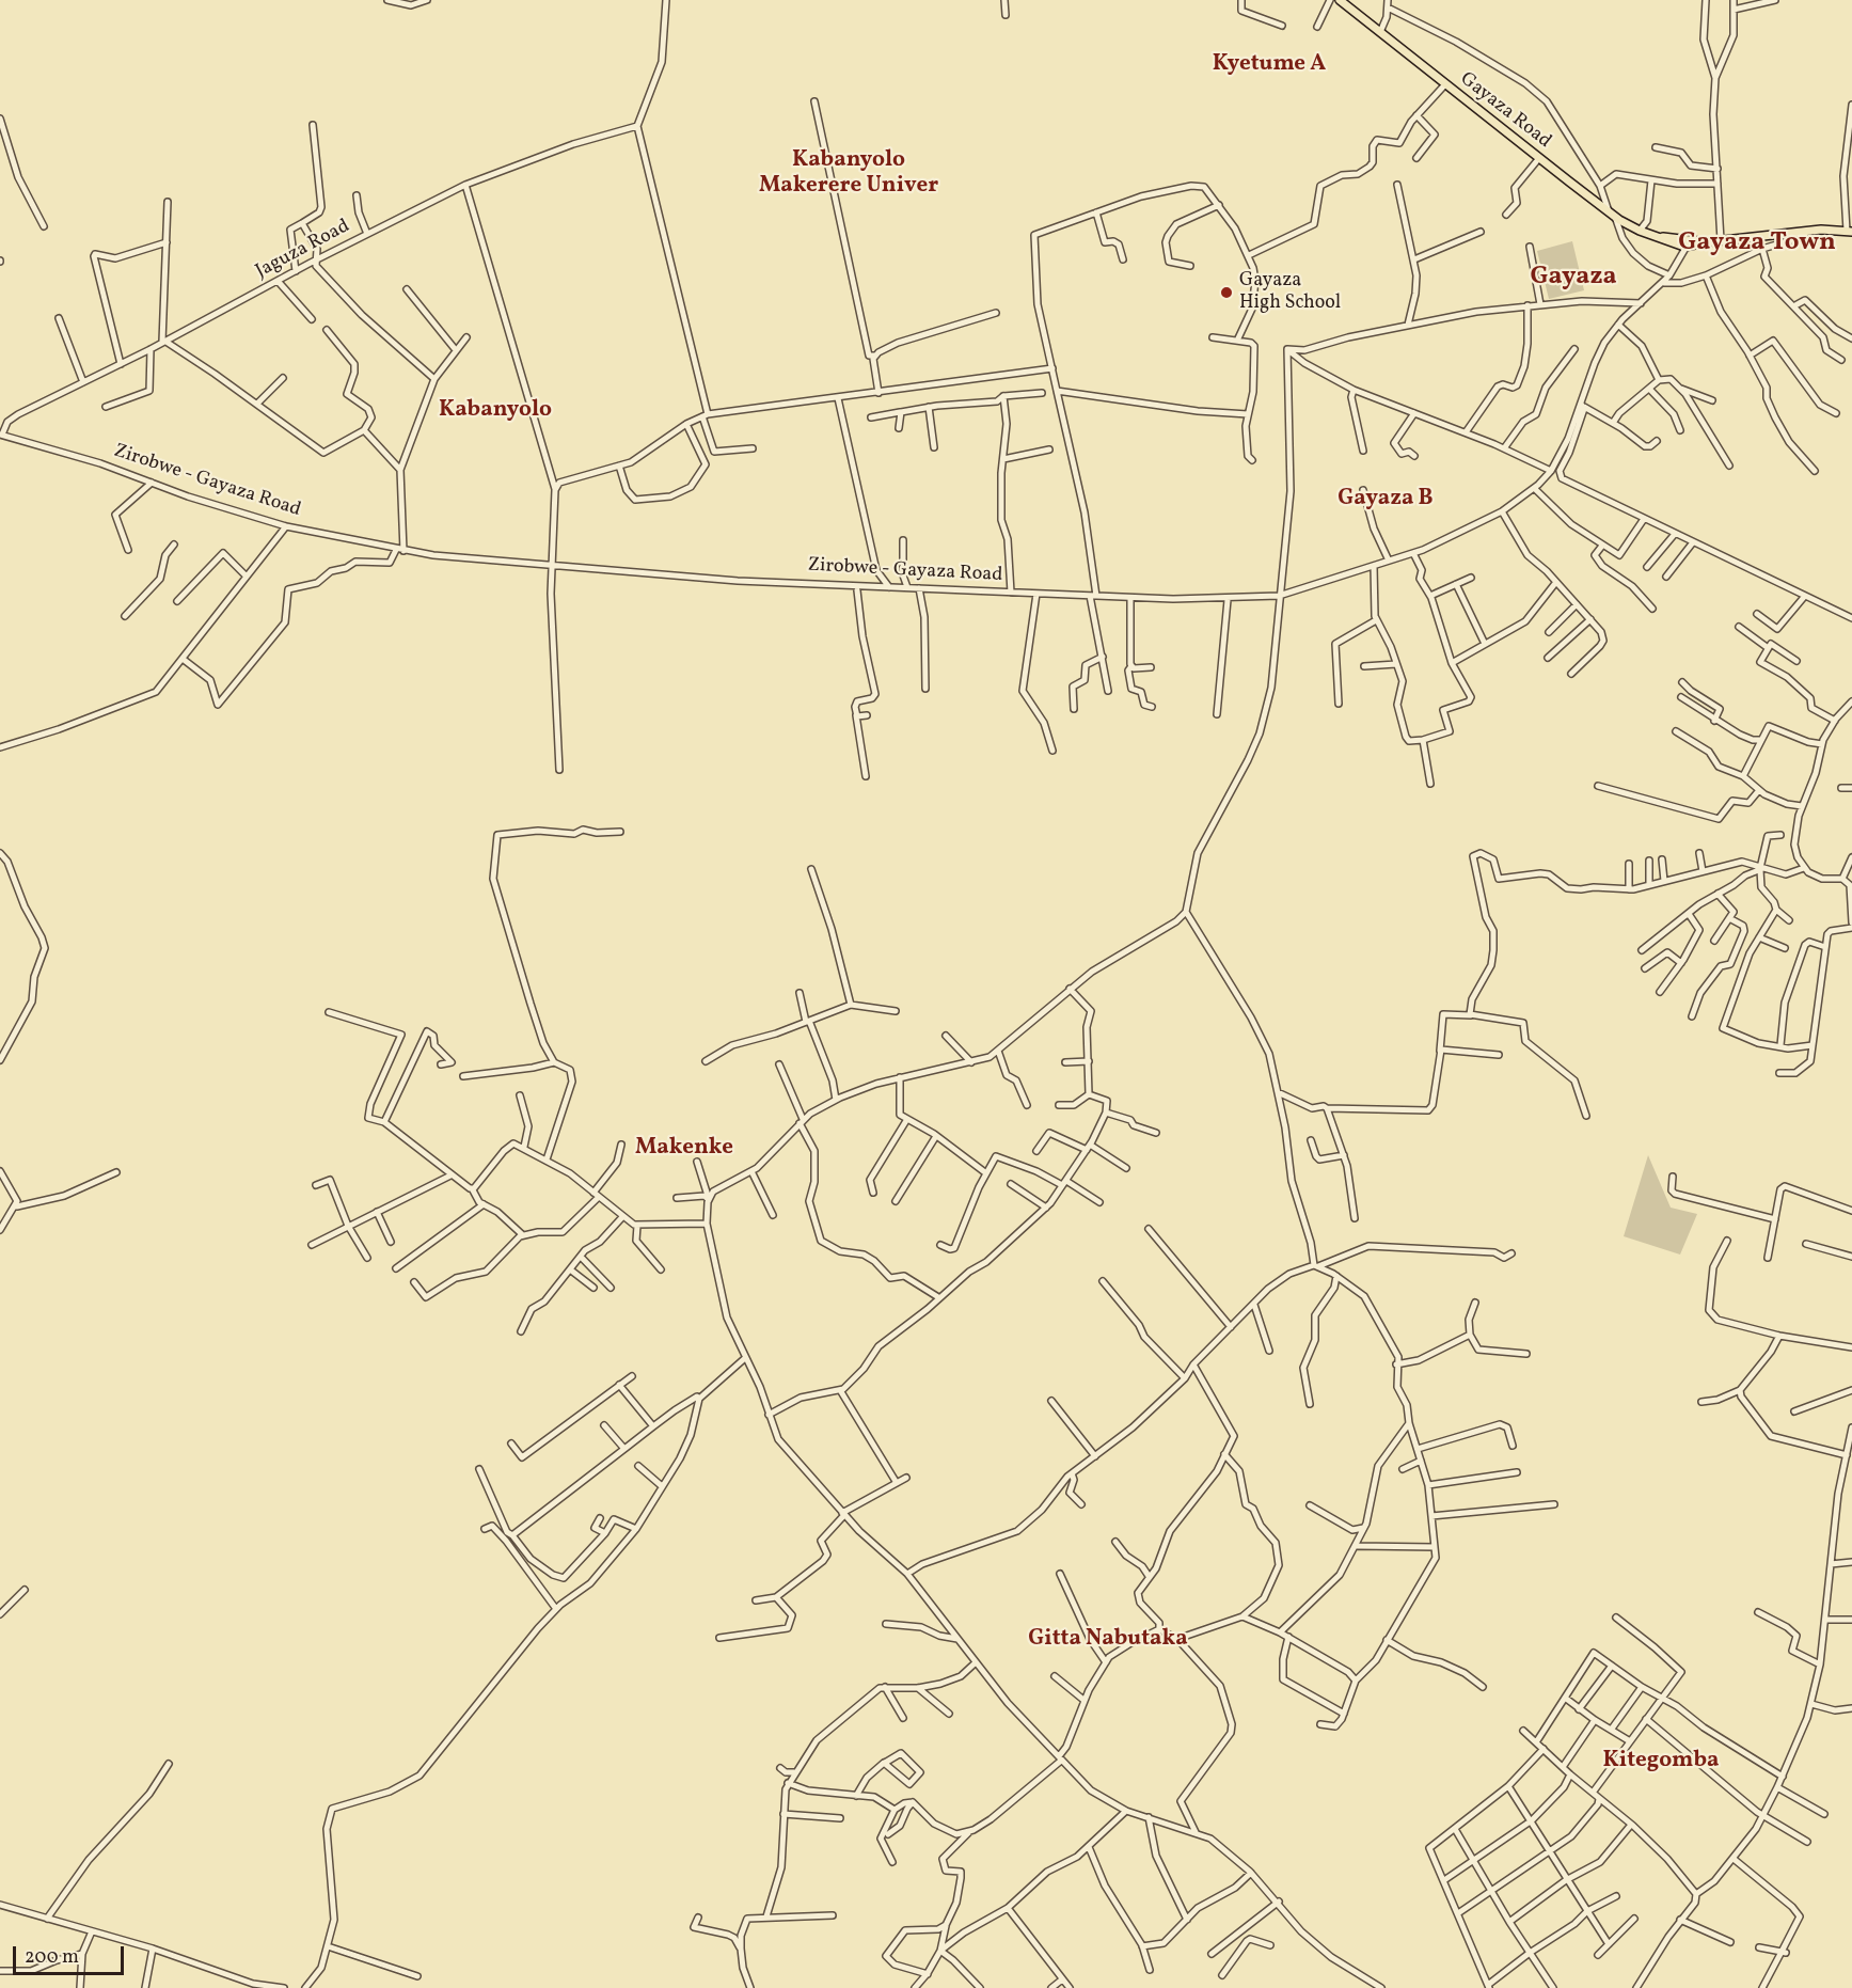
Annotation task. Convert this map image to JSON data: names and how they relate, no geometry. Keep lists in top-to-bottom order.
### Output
{
  "streets": {
    "main road": ["Gayaza Road"],
    "street": ["Jaguza Road", "Zirobwe - Gayaza Road"]
  },
  "crossings": [
    ["Gayaza Road", "Zirobwe - Gayaza Road"],
    ["Jaguza Road", "Zirobwe - Gayaza Road"]
  ],
  "districts": [
    "Kyetume A",
    "Kabanyolo Makerere Univer",
    "Gayaza Town",
    "Gayaza",
    "Kabanyolo",
    "Gayaza B",
    "Makenke",
    "Gitta Nabutaka",
    "Kitegomba"
  ],
  "places": ["Gayaza High School"],
  "scale_bar": "200 m"
}
